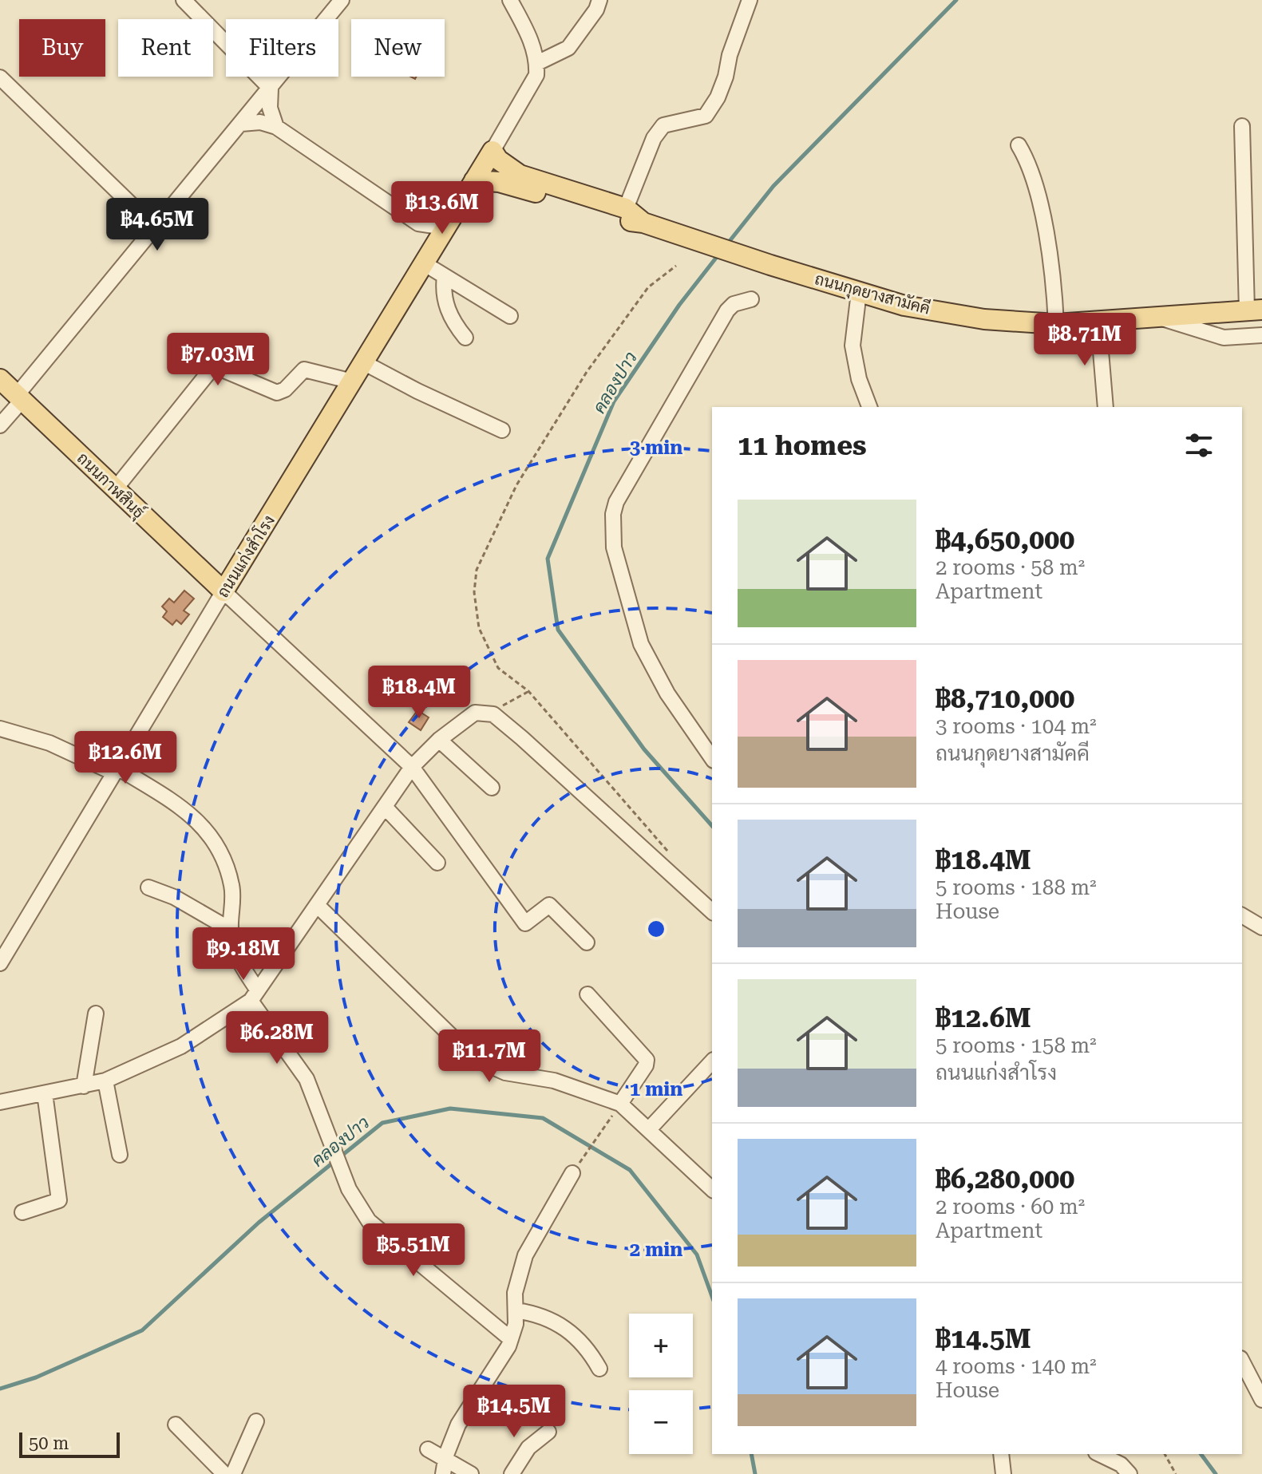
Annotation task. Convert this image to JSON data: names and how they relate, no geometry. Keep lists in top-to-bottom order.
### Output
{
  "streets": {
    "main road": ["ถนนกุดยางสามัคคี", "ถนนกาฬสินธุ์", "ถนนแก่งสำโรง"]
  },
  "crossings": [
    ["ถนนกุดยางสามัคคี", "ถนนแก่งสำโรง"],
    ["ถนนกาฬสินธุ์", "ถนนแก่งสำโรง"]
  ],
  "water": ["คลองปาว"],
  "scale_bar": "50 m",
  "page": {
    "chip": [
      "Buy",
      "Rent",
      "Filters",
      "New"
    ],
    "price": [
      "฿13.6M",
      "฿4.65M",
      "฿8.71M",
      "฿7.03M",
      "฿18.4M",
      "฿12.6M",
      "฿9.18M",
      "฿6.28M",
      "฿11.7M",
      "฿5.51M",
      "฿14.5M"
    ],
    "heading": "11 homes",
    "list": [
      {
        "name": "฿4,650,000",
        "note": "2 rooms · 58 m² · Apartment"
      },
      {
        "name": "฿8,710,000",
        "note": "3 rooms · 104 m² · ถนนกุดยางสามัคคี"
      },
      {
        "name": "฿18.4M",
        "note": "5 rooms · 188 m² · House"
      },
      {
        "name": "฿12.6M",
        "note": "5 rooms · 158 m² · ถนนแก่งสำโรง"
      },
      {
        "name": "฿6,280,000",
        "note": "2 rooms · 60 m² · Apartment"
      },
      {
        "name": "฿14.5M",
        "note": "4 rooms · 140 m² · House"
      }
    ],
    "map_buttons": ["+", "−"],
    "scale": "50 m"
  },
  "rings": ["3 min", "1 min", "2 min"]
}
